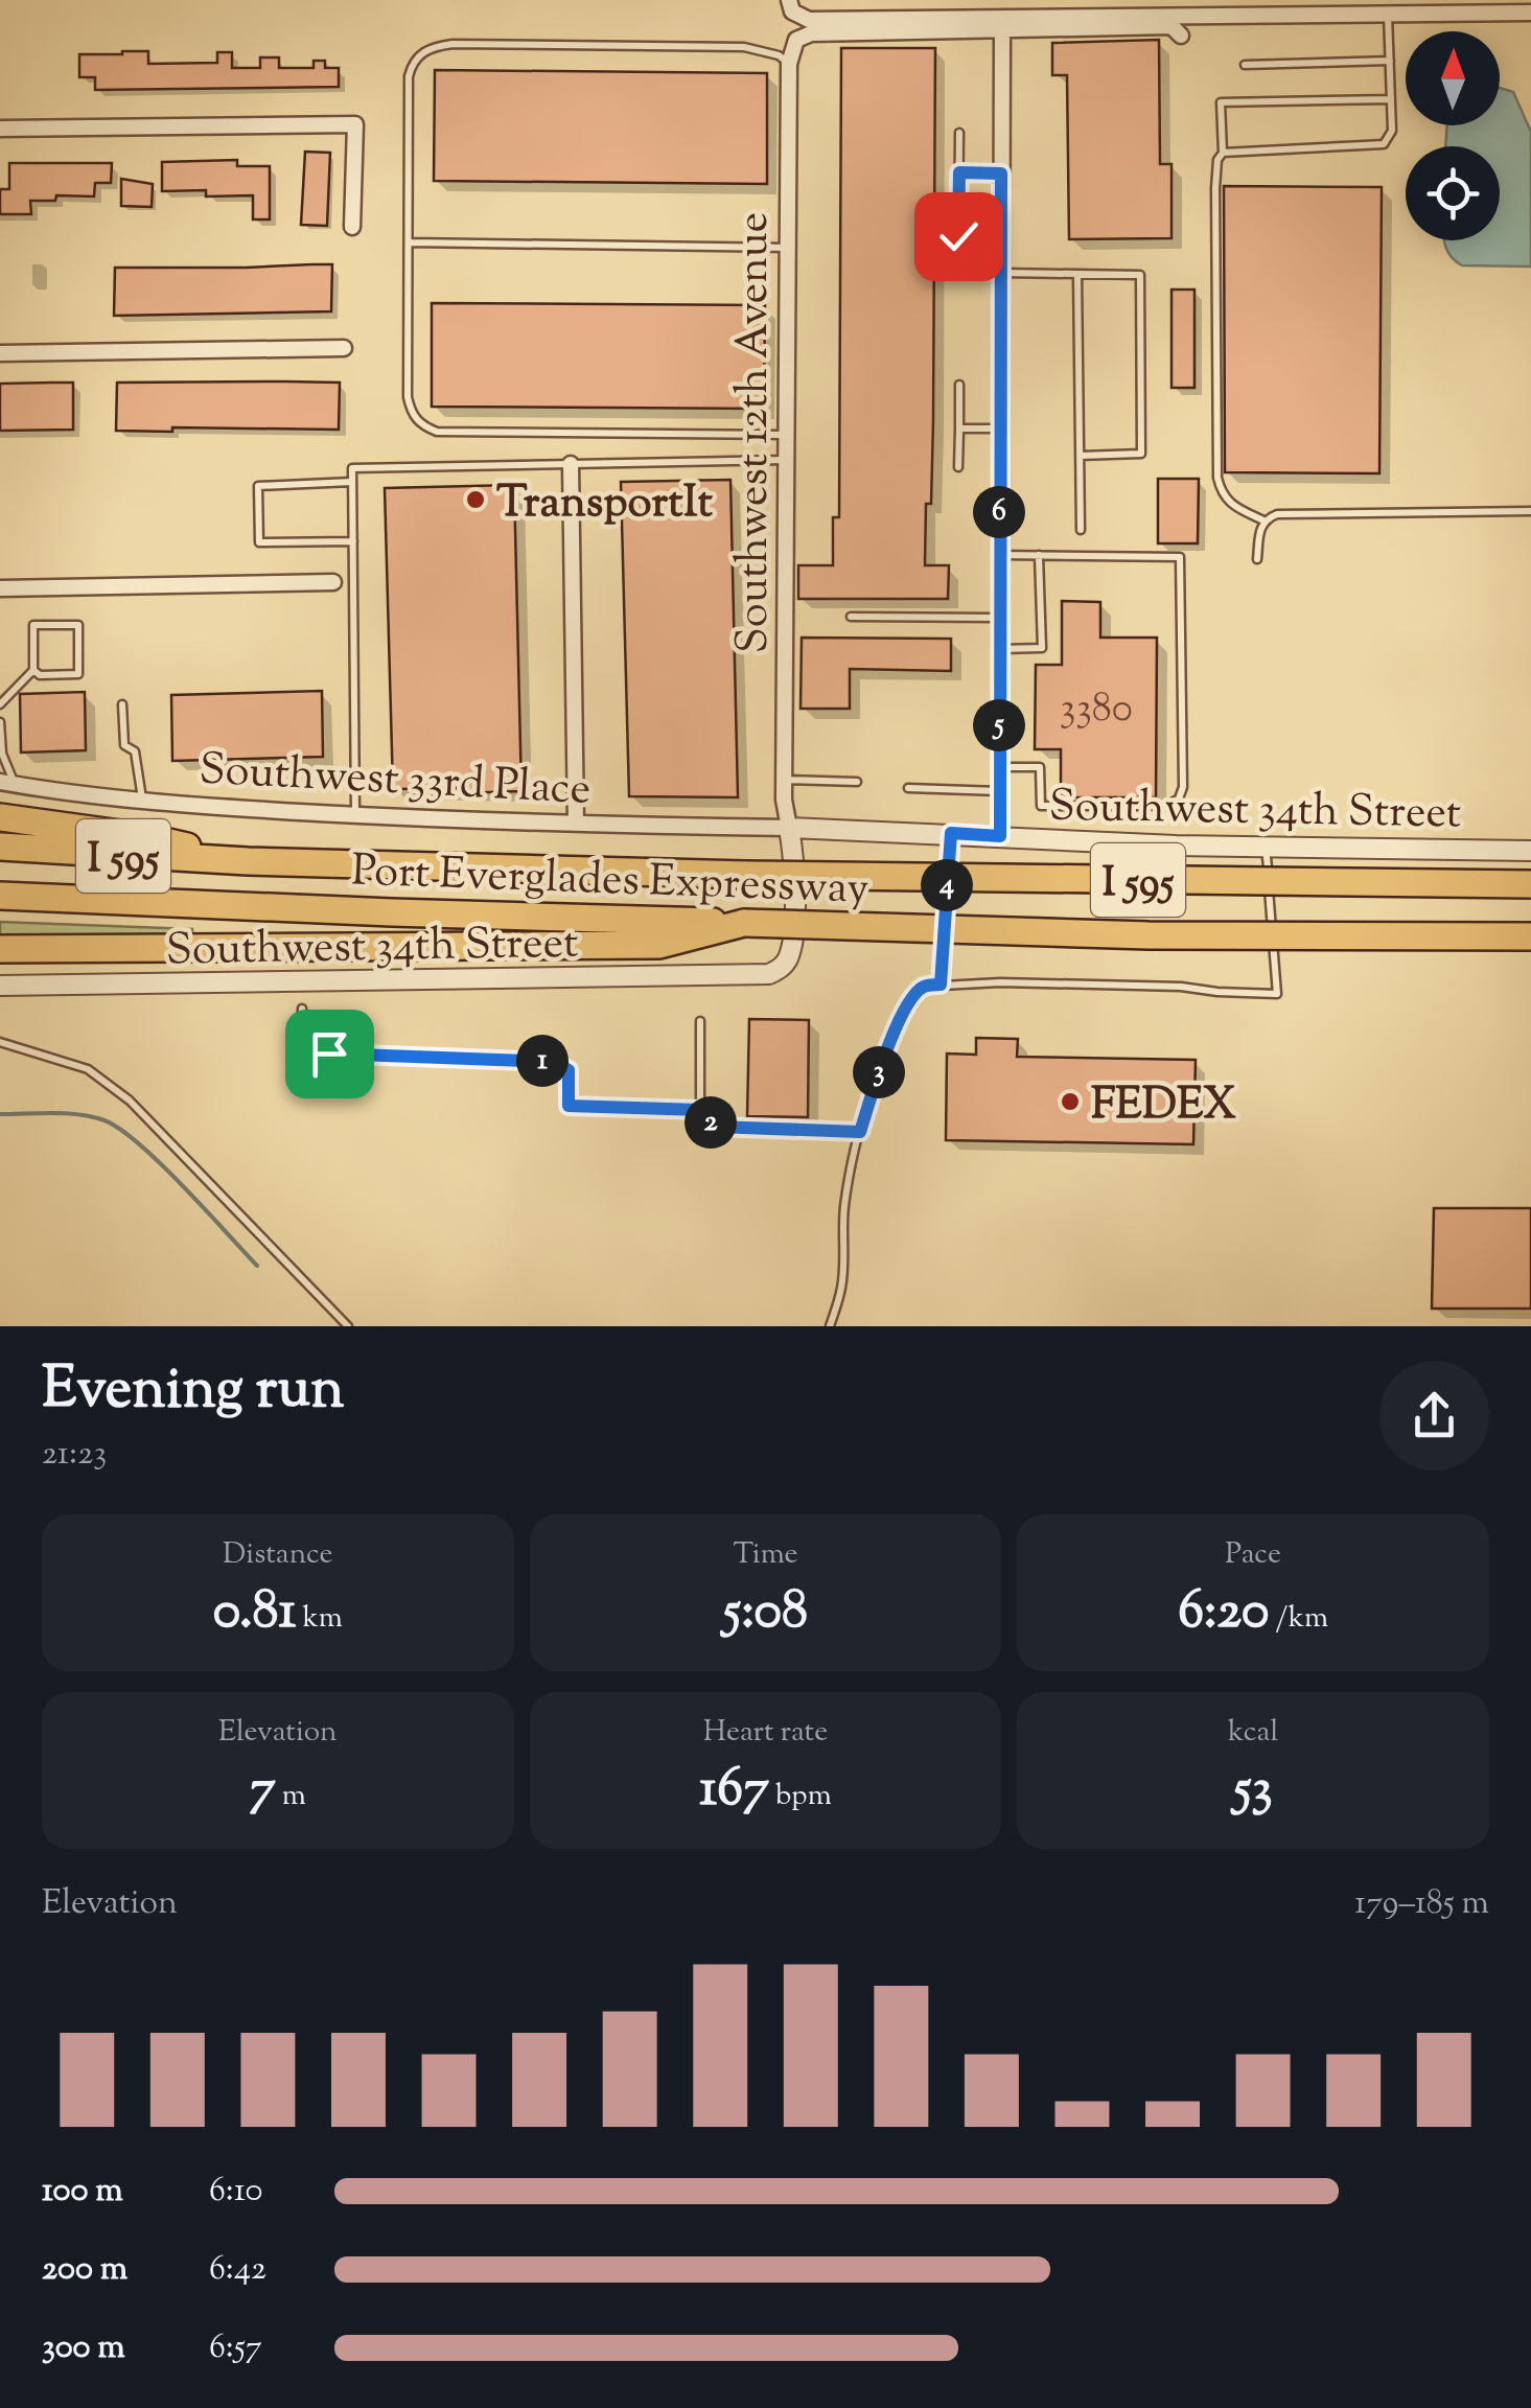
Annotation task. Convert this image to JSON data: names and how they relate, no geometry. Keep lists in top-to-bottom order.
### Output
{
  "streets": {
    "highway": ["I 595", "Port Everglades Expressway"],
    "street": ["Southwest 12th Avenue", "Southwest 33rd Place", "Southwest 34th Street"]
  },
  "crossings": [
    ["Southwest 12th Avenue", "Southwest 33rd Place"],
    ["Southwest 12th Avenue", "Southwest 34th Street"],
    ["Southwest 33rd Place", "Southwest 34th Street"]
  ],
  "places": ["TransportIt", "FEDEX"],
  "house_numbers": ["3380"],
  "north": "top",
  "page": {
    "pins": [
      "6",
      "5",
      "4",
      "1",
      "3",
      "2"
    ],
    "heading": ["Evening run", "21:23"],
    "stats": [
      ["Distance", "0.81 km"],
      ["Time", "5:08"],
      ["Pace", "6:20 /km"],
      ["Elevation", "7 m"],
      ["Heart rate", "167 bpm"],
      ["kcal", "53"]
    ],
    "chart": ["Elevation", "179–185 m"],
    "list": [
      {
        "name": "100 m",
        "note": "6:10"
      },
      {
        "name": "200 m",
        "note": "6:42"
      },
      {
        "name": "300 m",
        "note": "6:57"
      }
    ]
  }
}
